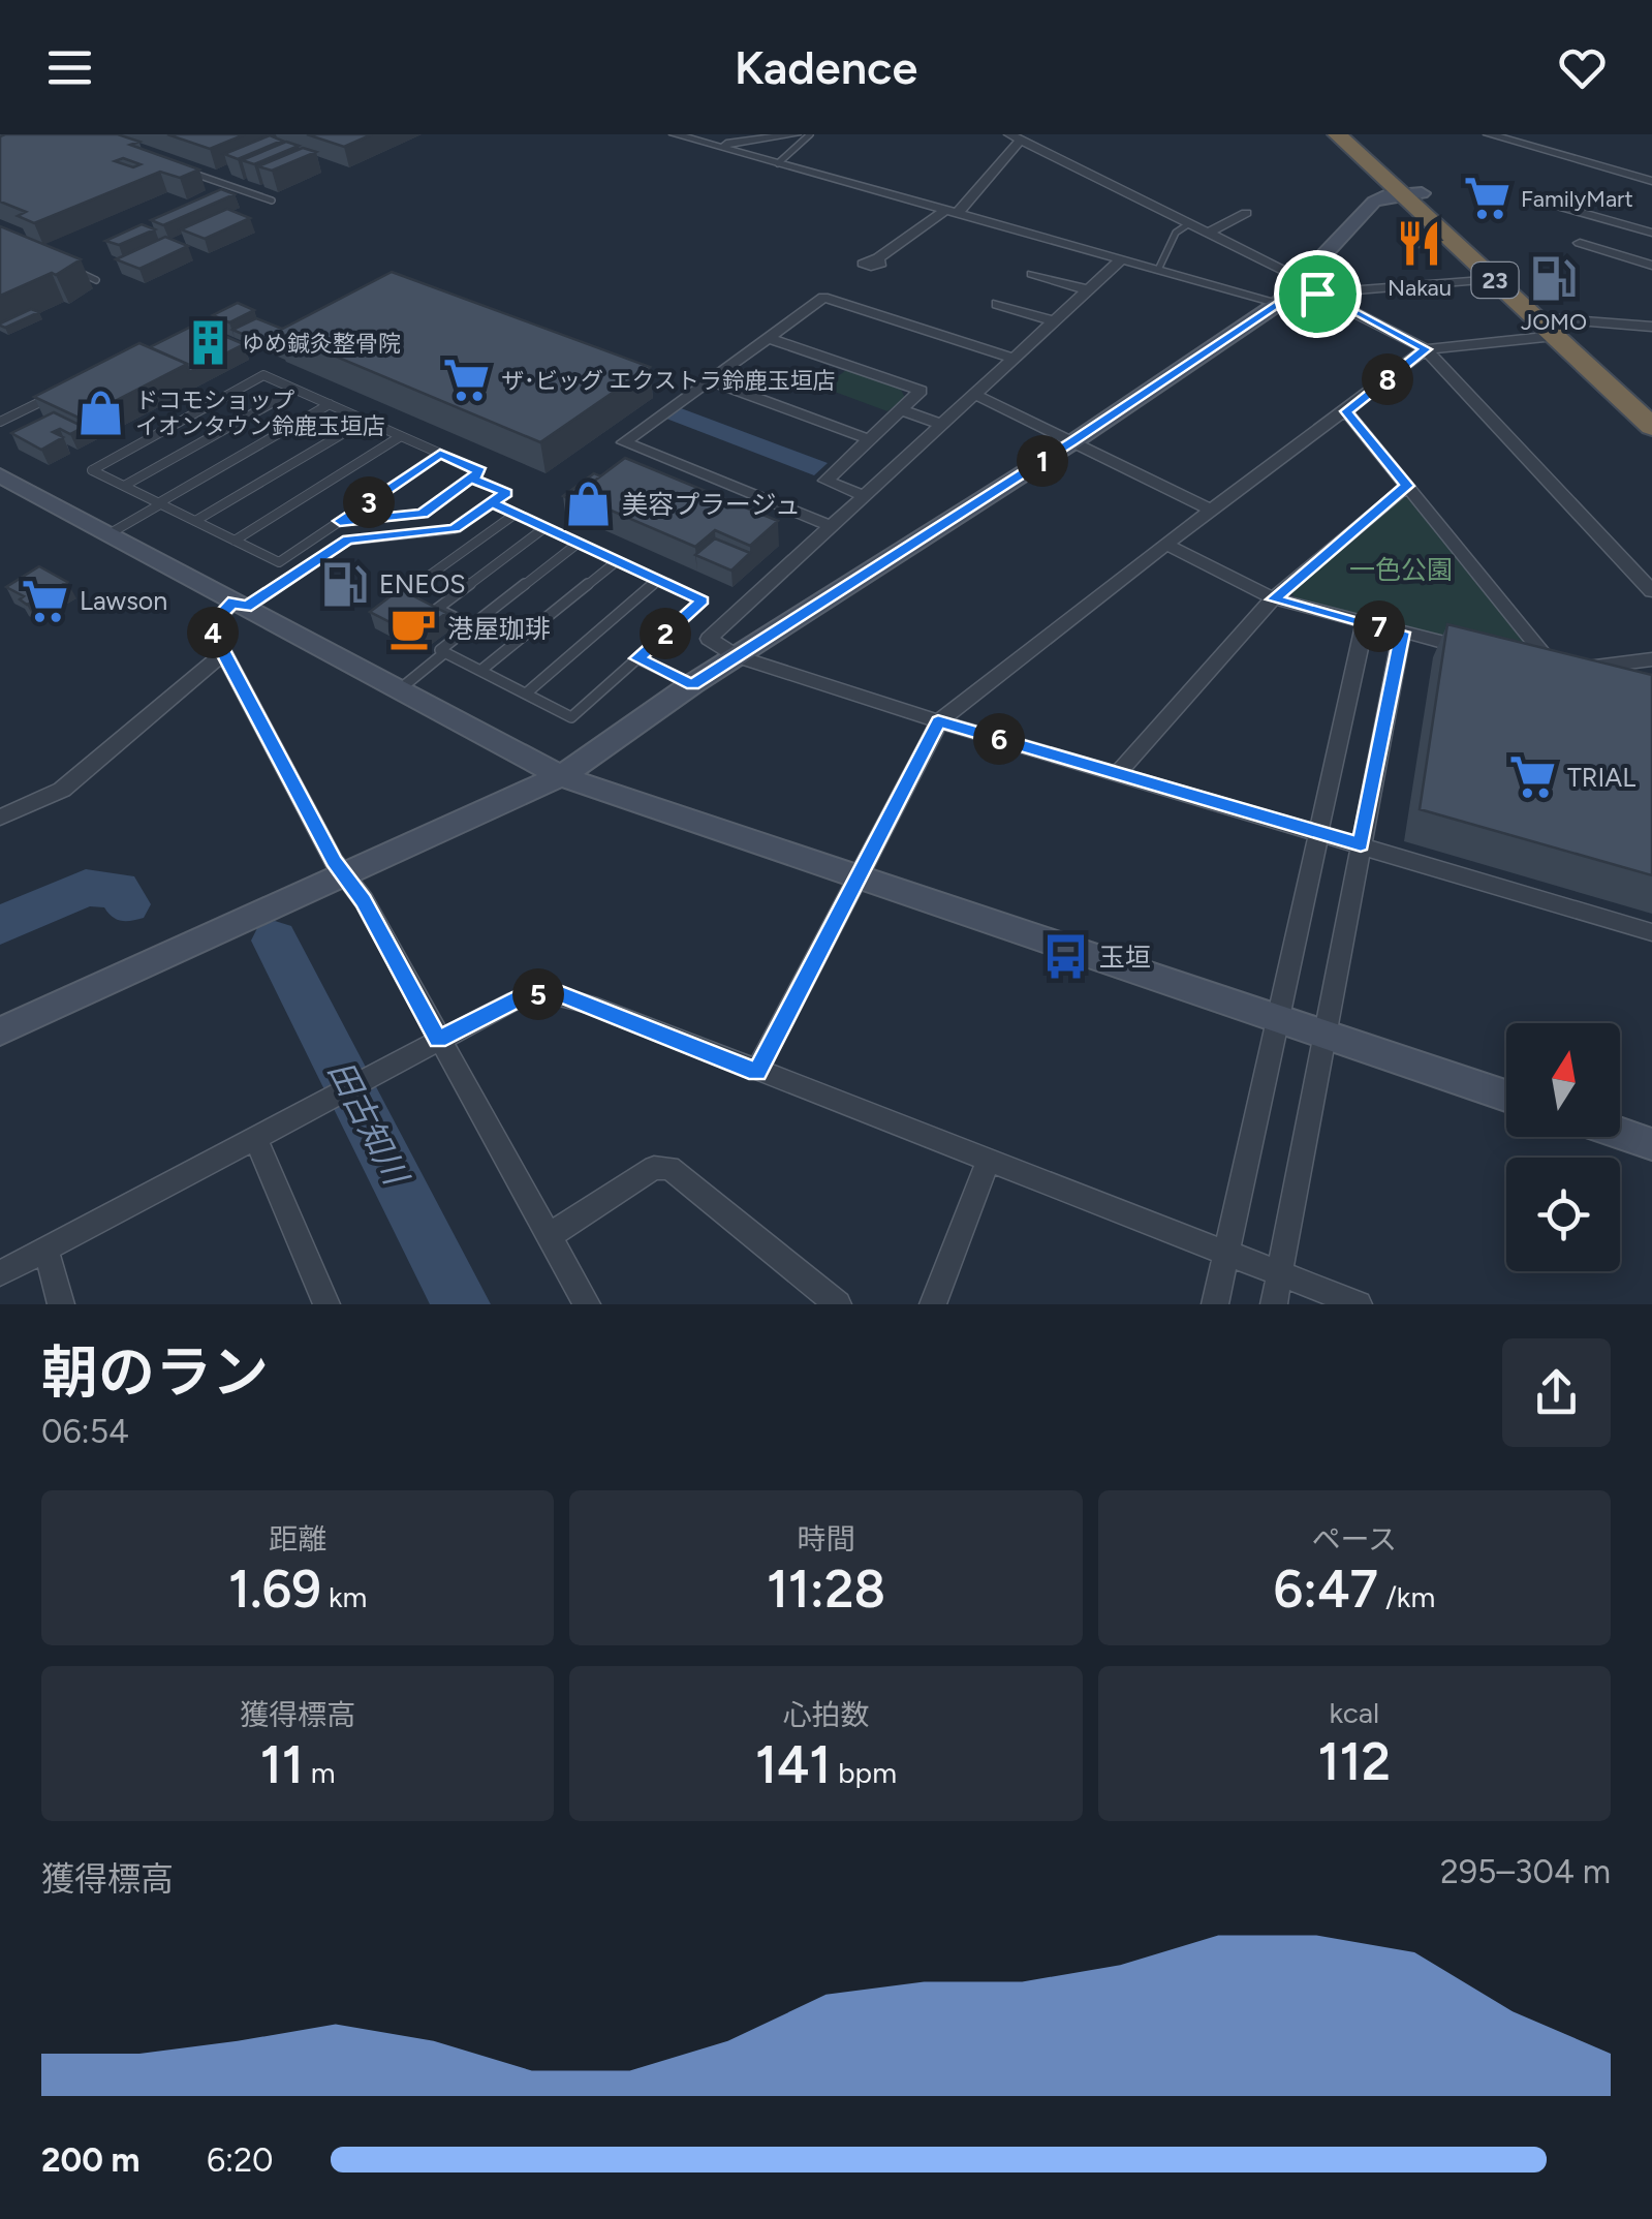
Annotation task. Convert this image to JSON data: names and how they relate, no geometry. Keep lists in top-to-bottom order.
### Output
{
  "streets": {
    "highway": ["23"]
  },
  "water": ["田古知川"],
  "parks": ["一色公園"],
  "places": {
    "supermarket": [
      "FamilyMart",
      "ザ･ビッグ エクストラ鈴鹿玉垣店",
      "Lawson",
      "TRIAL"
    ],
    "restaurant": ["Nakau"],
    "fuel station": ["JOMO", "ENEOS"],
    "building": ["ゆめ鍼灸整骨院"],
    "shop": ["ドコモショップ イオンタウン鈴鹿玉垣店", "美容プラージュ"],
    "cafe": ["港屋珈琲"],
    "bus stop": ["玉垣"]
  },
  "north": "top",
  "page": {
    "header": "Kadence",
    "pins": [
      "8",
      "1",
      "3",
      "7",
      "4",
      "2",
      "6",
      "5"
    ],
    "heading": ["朝のラン", "06:54"],
    "stats": [
      ["距離", "1.69 km"],
      ["時間", "11:28"],
      ["ペース", "6:47 /km"],
      ["獲得標高", "11 m"],
      ["心拍数", "141 bpm"],
      ["kcal", "112"]
    ],
    "chart": ["獲得標高", "295–304 m"],
    "list": [
      {
        "name": "200 m",
        "note": "6:20"
      }
    ]
  }
}
